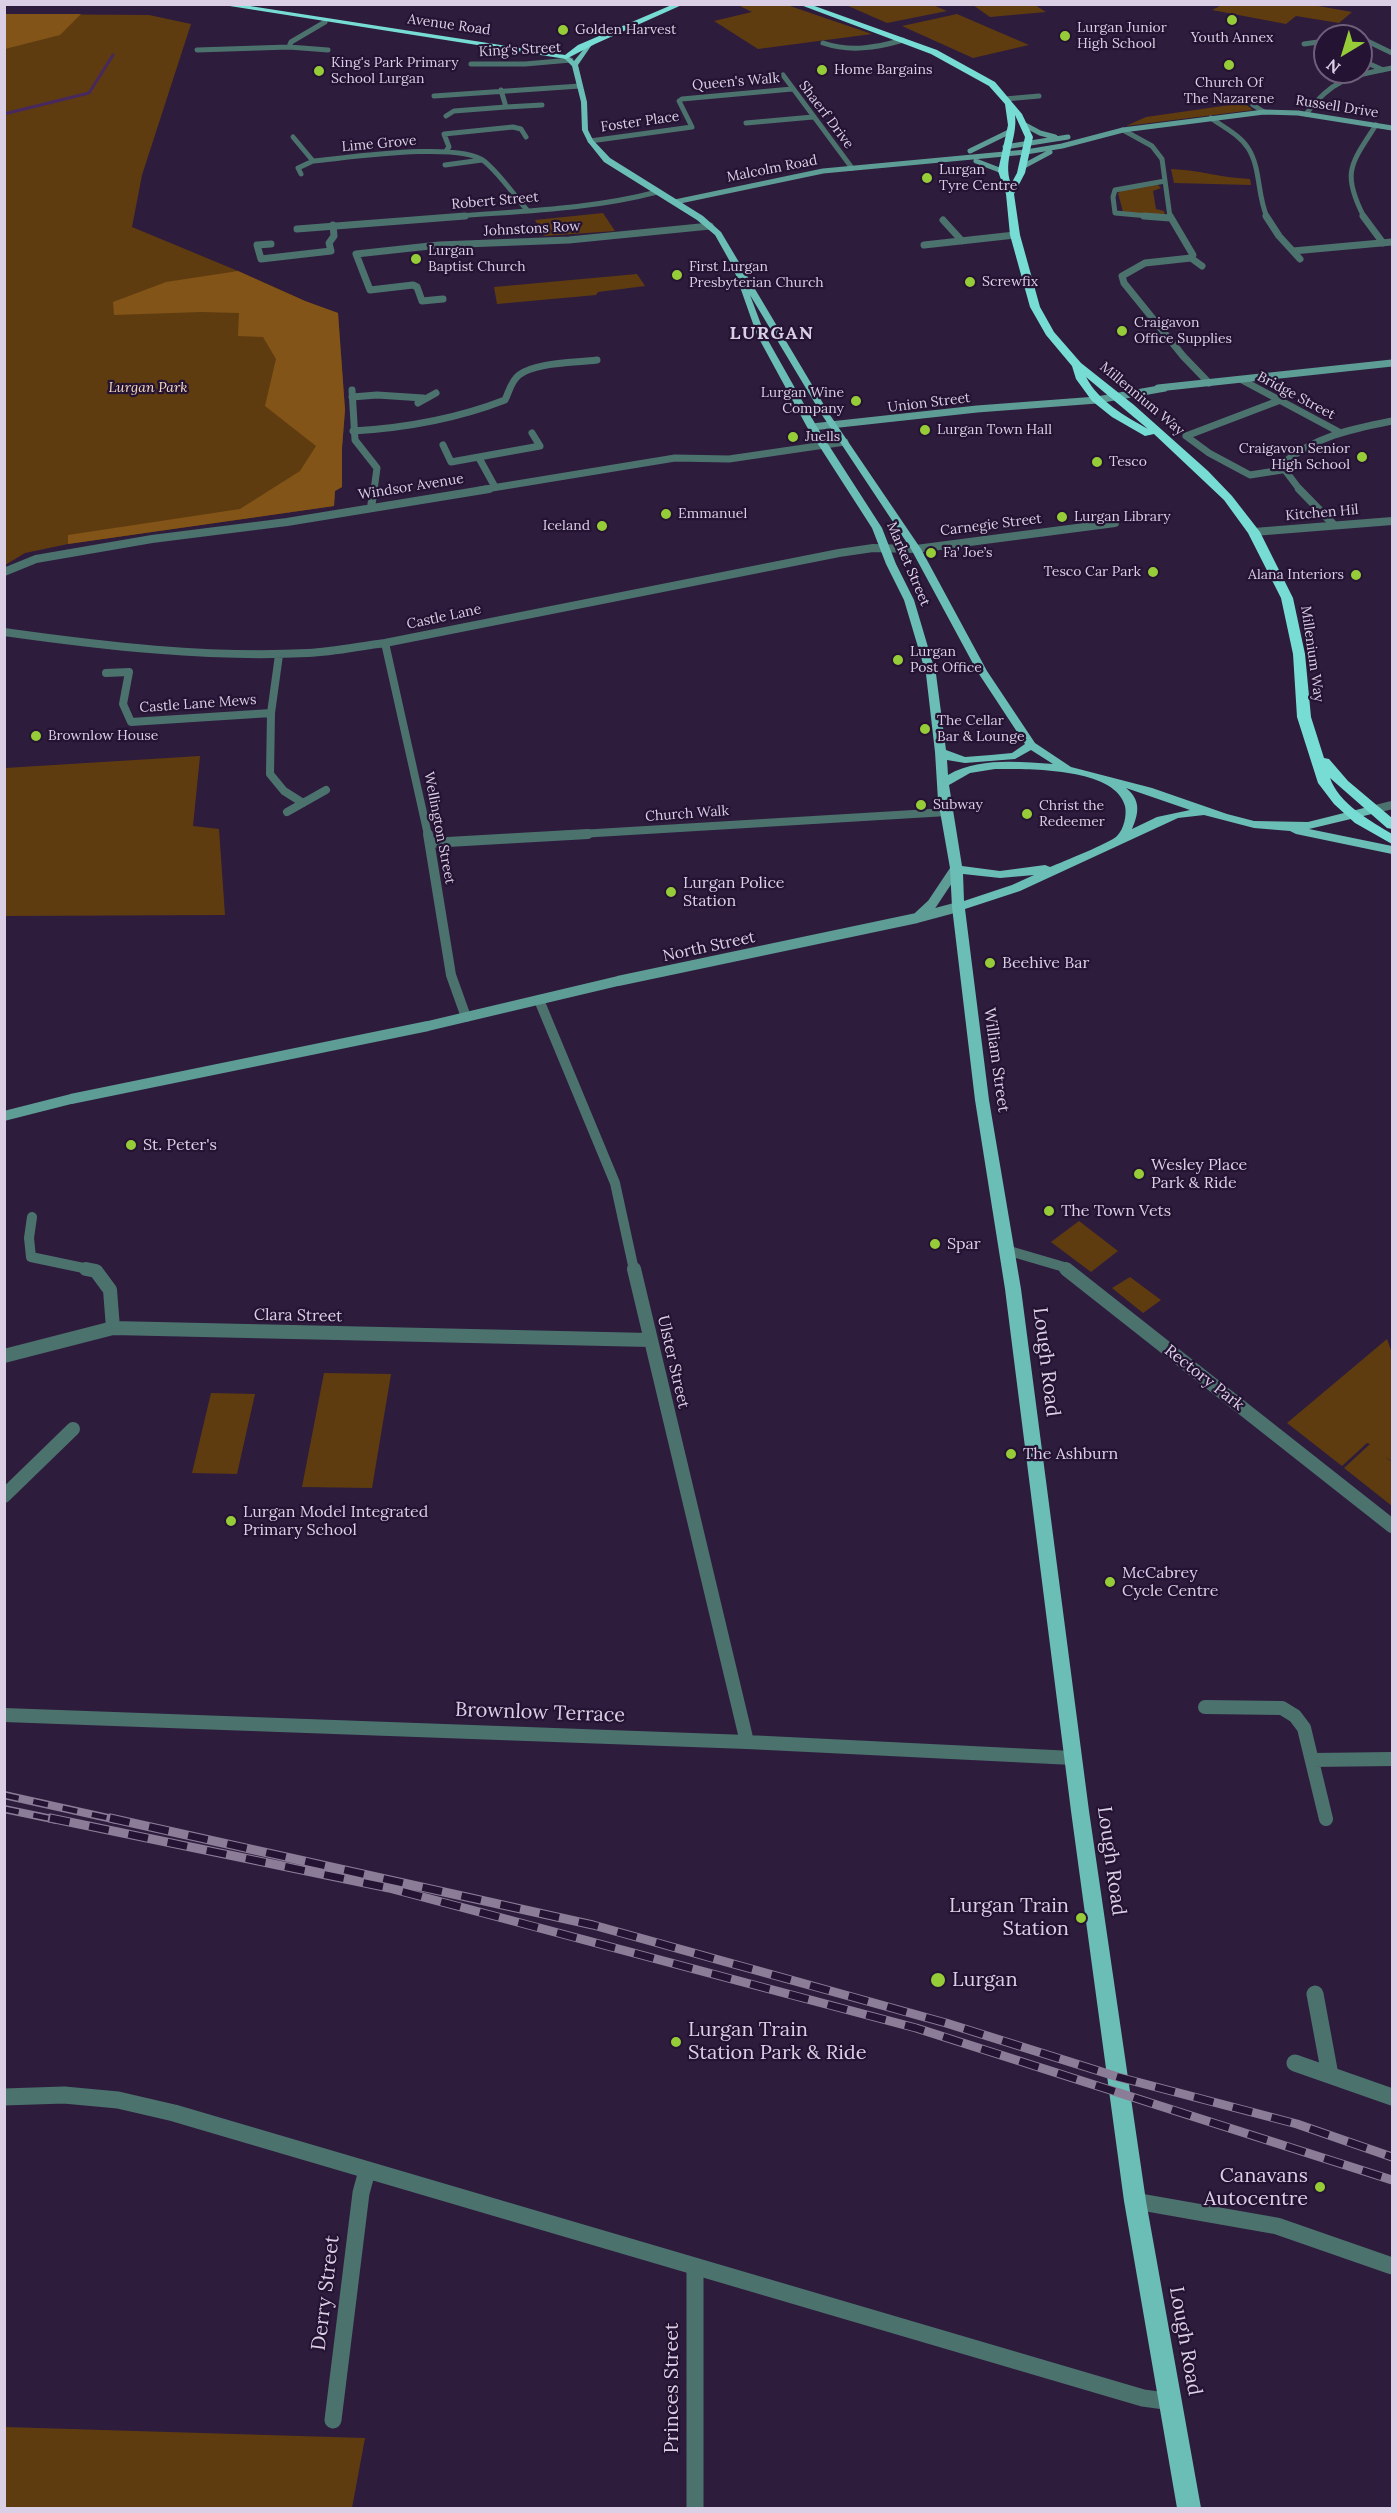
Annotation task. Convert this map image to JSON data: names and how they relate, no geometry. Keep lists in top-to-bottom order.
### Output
{
  "streets": {
    "highway": ["Avenue Road", "Millennium Way", "Millenium Way"],
    "main road": ["Market Street", "William Street", "Lough Road"],
    "street": [
      "King's Street",
      "Queen's Walk",
      "Russell Drive",
      "Shaerf Drive",
      "Foster Place",
      "Lime Grove",
      "Malcolm Road",
      "Robert Street",
      "Johnstons Row",
      "Bridge Street",
      "Union Street",
      "Windsor Avenue",
      "Kitchen Hil",
      "Carnegie Street",
      "Castle Lane",
      "Castle Lane Mews",
      "Church Walk",
      "Wellington Street",
      "North Street",
      "Clara Street",
      "Ulster Street",
      "Rectory Park",
      "Brownlow Terrace",
      "Derry Street",
      "Princes Street"
    ]
  },
  "crossings": [
    ["Avenue Road", "King's Street"],
    ["Queen's Walk", "Shaerf Drive"],
    ["Queen's Walk", "Foster Place"],
    ["Shaerf Drive", "Malcolm Road"],
    ["Malcolm Road", "Millennium Way"],
    ["Bridge Street", "Union Street"],
    ["Millennium Way", "Union Street"],
    ["Millennium Way", "Kitchen Hil"],
    ["Millennium Way", "Millenium Way"],
    ["Union Street", "Market Street"],
    ["Windsor Avenue", "Market Street"],
    ["Kitchen Hil", "Millenium Way"],
    ["Carnegie Street", "Market Street"],
    ["Carnegie Street", "Castle Lane"],
    ["Market Street", "Castle Lane"],
    ["Market Street", "Church Walk"],
    ["Market Street", "North Street"],
    ["Market Street", "William Street"],
    ["Castle Lane", "Castle Lane Mews"],
    ["Castle Lane", "Wellington Street"],
    ["Church Walk", "Wellington Street"],
    ["Wellington Street", "North Street"],
    ["North Street", "William Street"],
    ["North Street", "Ulster Street"],
    ["William Street", "Lough Road"],
    ["Clara Street", "Ulster Street"],
    ["Ulster Street", "Brownlow Terrace"],
    ["Lough Road", "Rectory Park"],
    ["Lough Road", "Brownlow Terrace"]
  ],
  "districts": ["LURGAN"],
  "parks": ["Lurgan Park"],
  "places": [
    "Youth Annex",
    "Golden Harvest",
    "Lurgan Junior High School",
    "Church Of The Nazarene",
    "Home Bargains",
    "King's Park Primary School Lurgan",
    "Lurgan Tyre Centre",
    "Lurgan Baptist Church",
    "First Lurgan Presbyterian Church",
    "Screwfix",
    "Craigavon Office Supplies",
    "Lurgan Wine Company",
    "Lurgan Town Hall",
    "Juells",
    "Craigavon Senior High School",
    "Tesco",
    "Emmanuel",
    "Lurgan Library",
    "Iceland",
    "Fa’ Joe’s",
    "Tesco Car Park",
    "Alana Interiors",
    "Lurgan Post Office",
    "The Cellar Bar & Lounge",
    "Brownlow House",
    "Subway",
    "Christ the Redeemer",
    "Lurgan Police Station",
    "Beehive Bar",
    "St. Peter's",
    "Wesley Place Park & Ride",
    "The Town Vets",
    "Spar",
    "The Ashburn",
    "Lurgan Model Integrated Primary School",
    "McCabrey Cycle Centre",
    "Lurgan Train Station",
    "Lurgan",
    "Lurgan Train Station Park & Ride",
    "Canavans Autocentre"
  ],
  "north": "bottom left"
}
